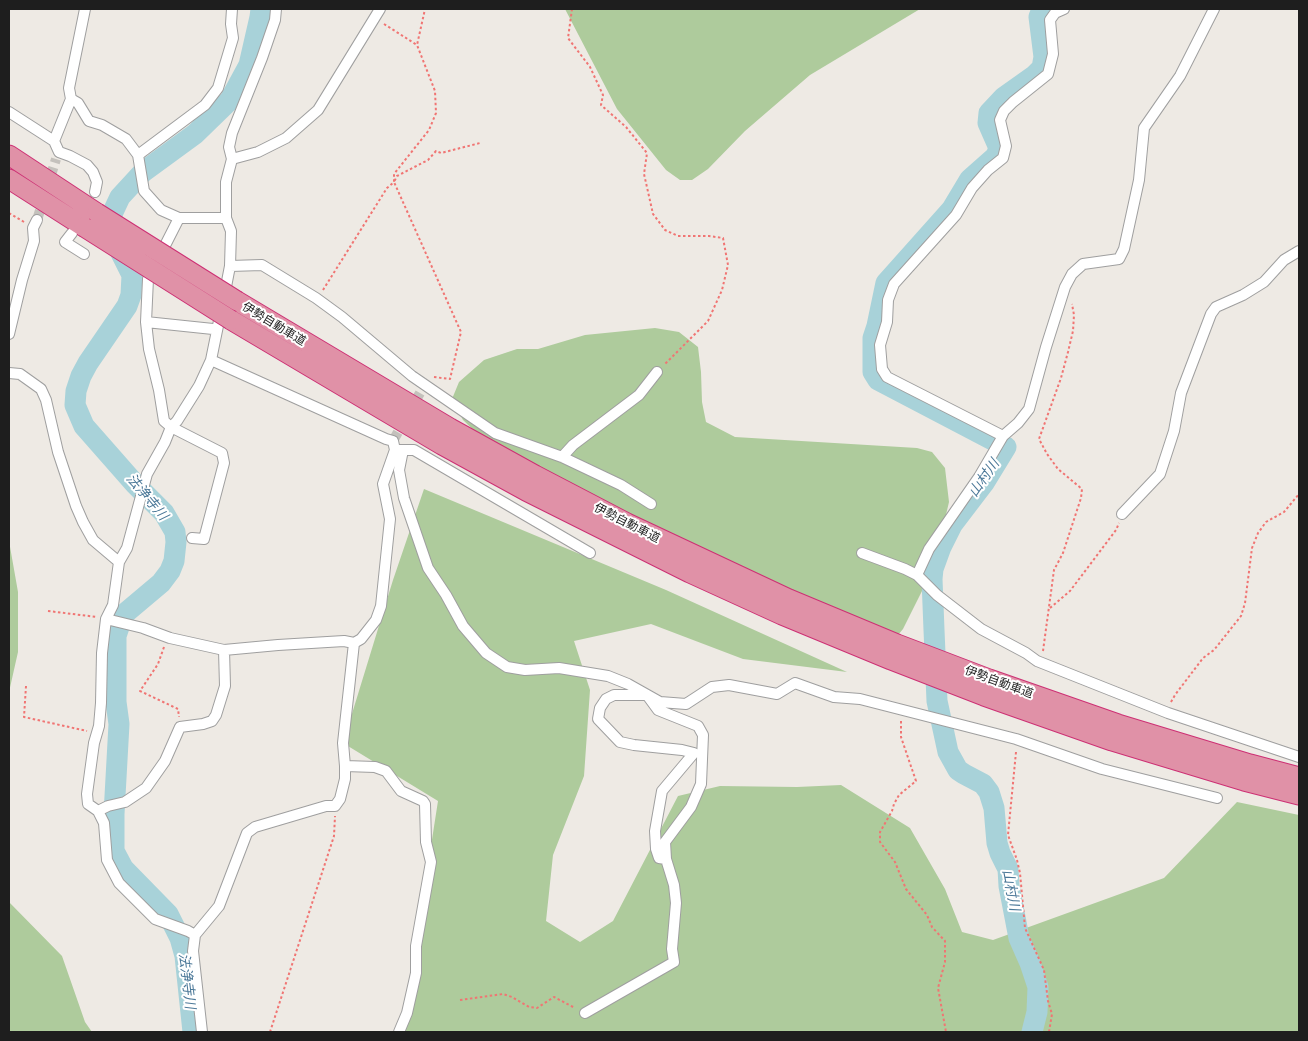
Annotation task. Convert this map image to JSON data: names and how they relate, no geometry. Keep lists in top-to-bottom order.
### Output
{
  "streets": {
    "highway": ["伊勢自動車道"]
  },
  "water": ["山村川", "法浄寺川"]
}
